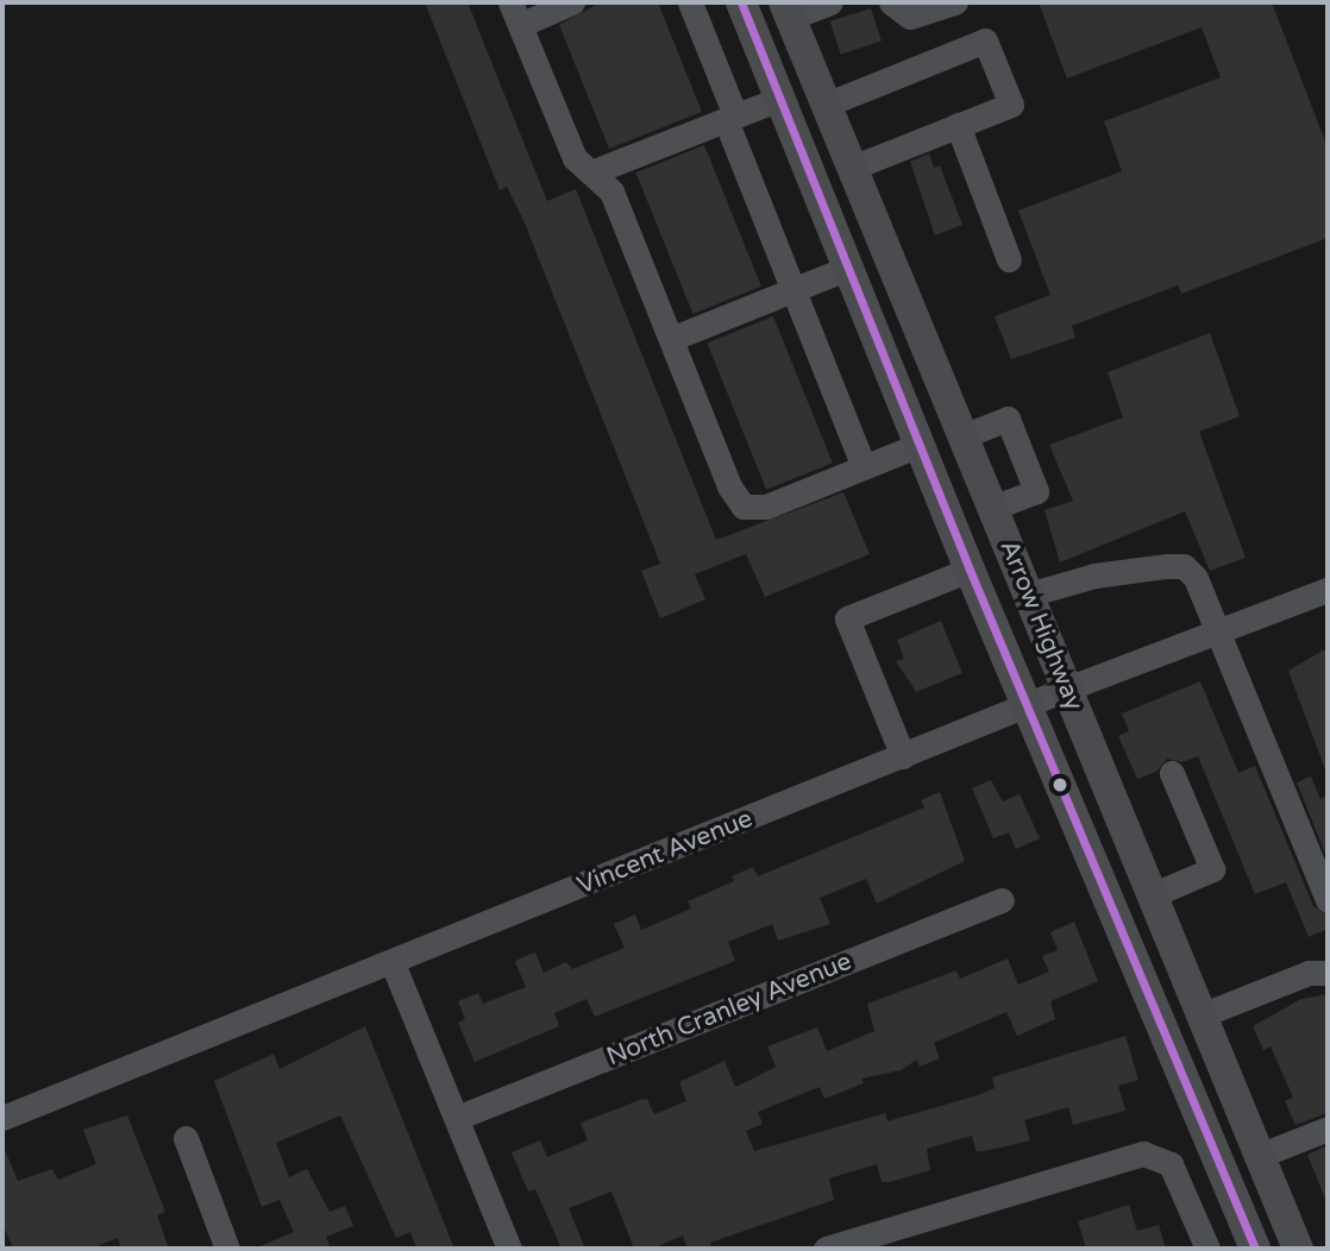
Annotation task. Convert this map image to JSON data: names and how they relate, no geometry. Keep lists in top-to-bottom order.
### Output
{
  "streets": {
    "main road": ["Arrow Highway"],
    "street": ["Vincent Avenue", "North Cranley Avenue"]
  },
  "crossings": [
    ["Arrow Highway", "Vincent Avenue"]
  ]
}
